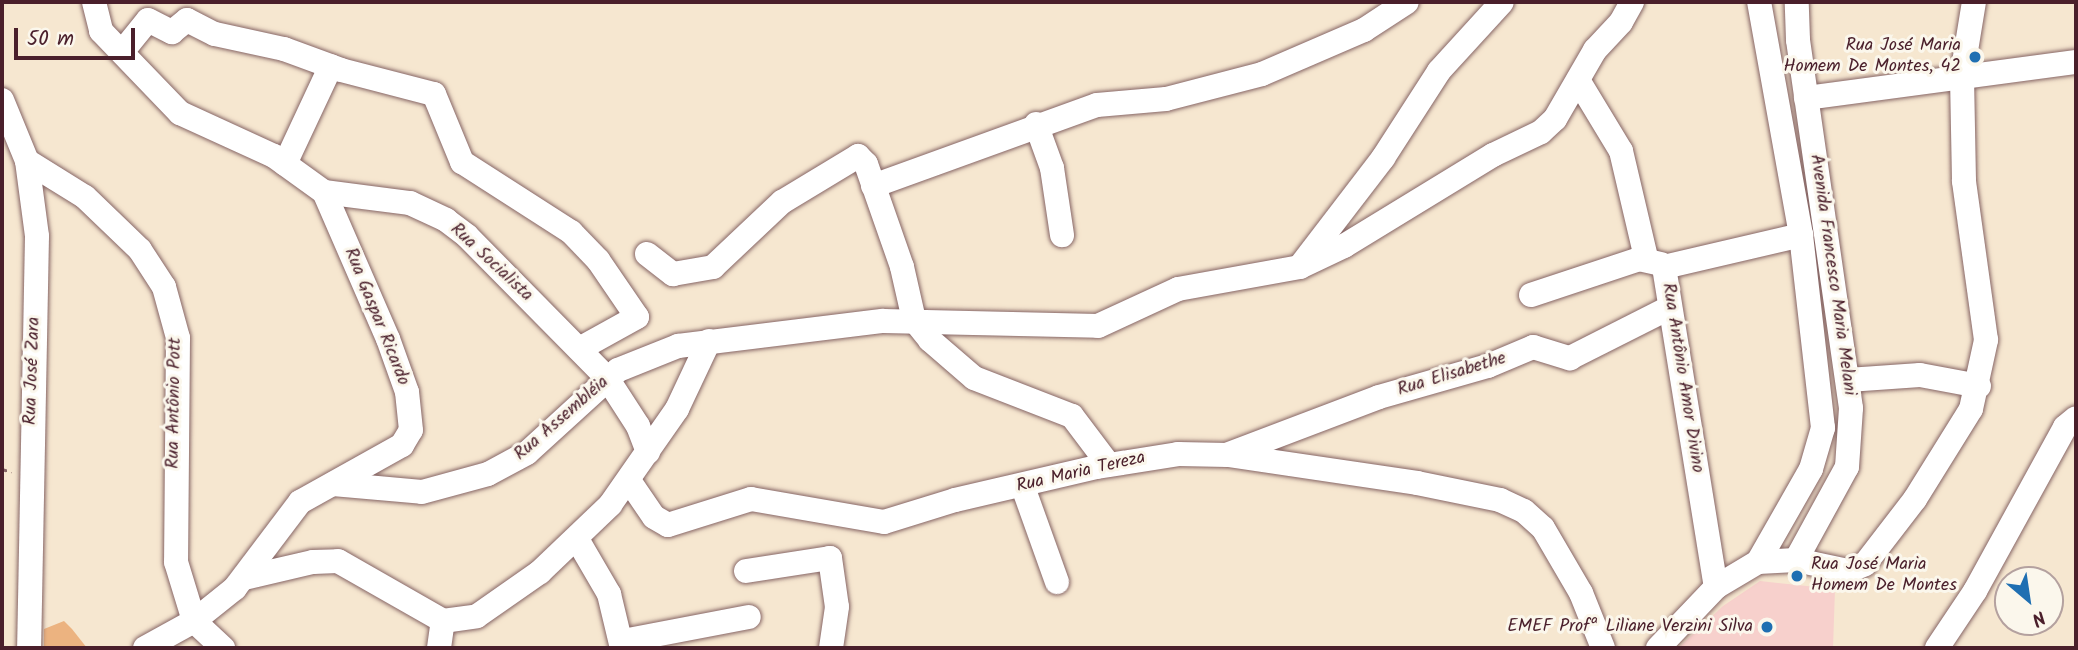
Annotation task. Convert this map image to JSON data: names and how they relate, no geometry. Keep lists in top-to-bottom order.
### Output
{
  "streets": {
    "street": [
      "Rua Socialista",
      "Avenida Francesco Maria Melani",
      "Rua Gaspar Ricardo",
      "Rua José Zara",
      "Rua Elisabethe",
      "Rua Antônio Amor Divino",
      "Rua Antônio Pott",
      "Rua Assembléia",
      "Rua Maria Tereza"
    ]
  },
  "crossings": [
    ["Rua Socialista", "Rua Gaspar Ricardo"],
    ["Rua Socialista", "Rua Assembléia"],
    ["Avenida Francesco Maria Melani", "Rua Antônio Amor Divino"],
    ["Rua Gaspar Ricardo", "Rua Antônio Pott"],
    ["Rua Gaspar Ricardo", "Rua Assembléia"],
    ["Rua José Zara", "Rua Antônio Pott"],
    ["Rua Elisabethe", "Rua Antônio Amor Divino"],
    ["Rua Elisabethe", "Rua Maria Tereza"]
  ],
  "places": ["Rua José Maria Homem De Montes, 42", "Rua José Maria Homem De Montes", "EMEF Profª Liliane Verzini Silva"],
  "scale_bar": "50 m",
  "north": "bottom right"
}
